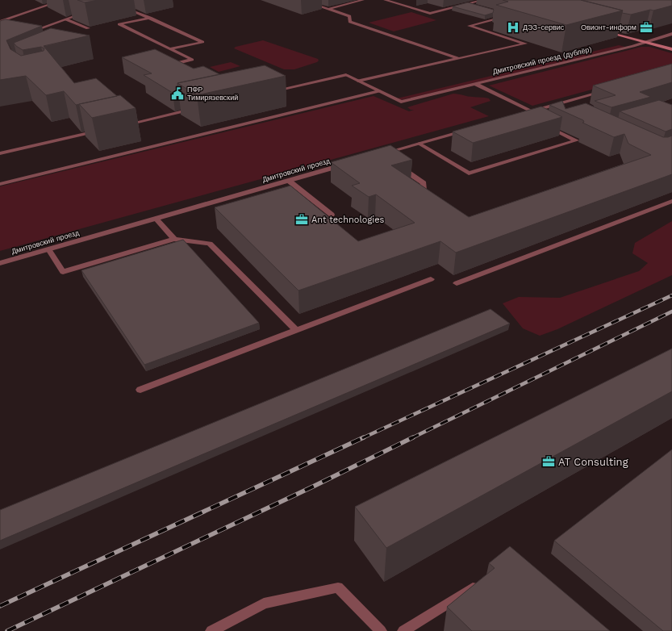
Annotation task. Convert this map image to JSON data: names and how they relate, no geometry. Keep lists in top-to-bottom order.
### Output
{
  "streets": {
    "street": ["Дмитровский проезд (дублёр)", "Дмитровский проезд"]
  },
  "places": {
    "hospital": ["ДЭЗ-сервис"],
    "office": ["Овионт-информ", "Ant technologies", "AT Consulting"],
    "public building": ["ПФР Тимирязевский"]
  }
}
